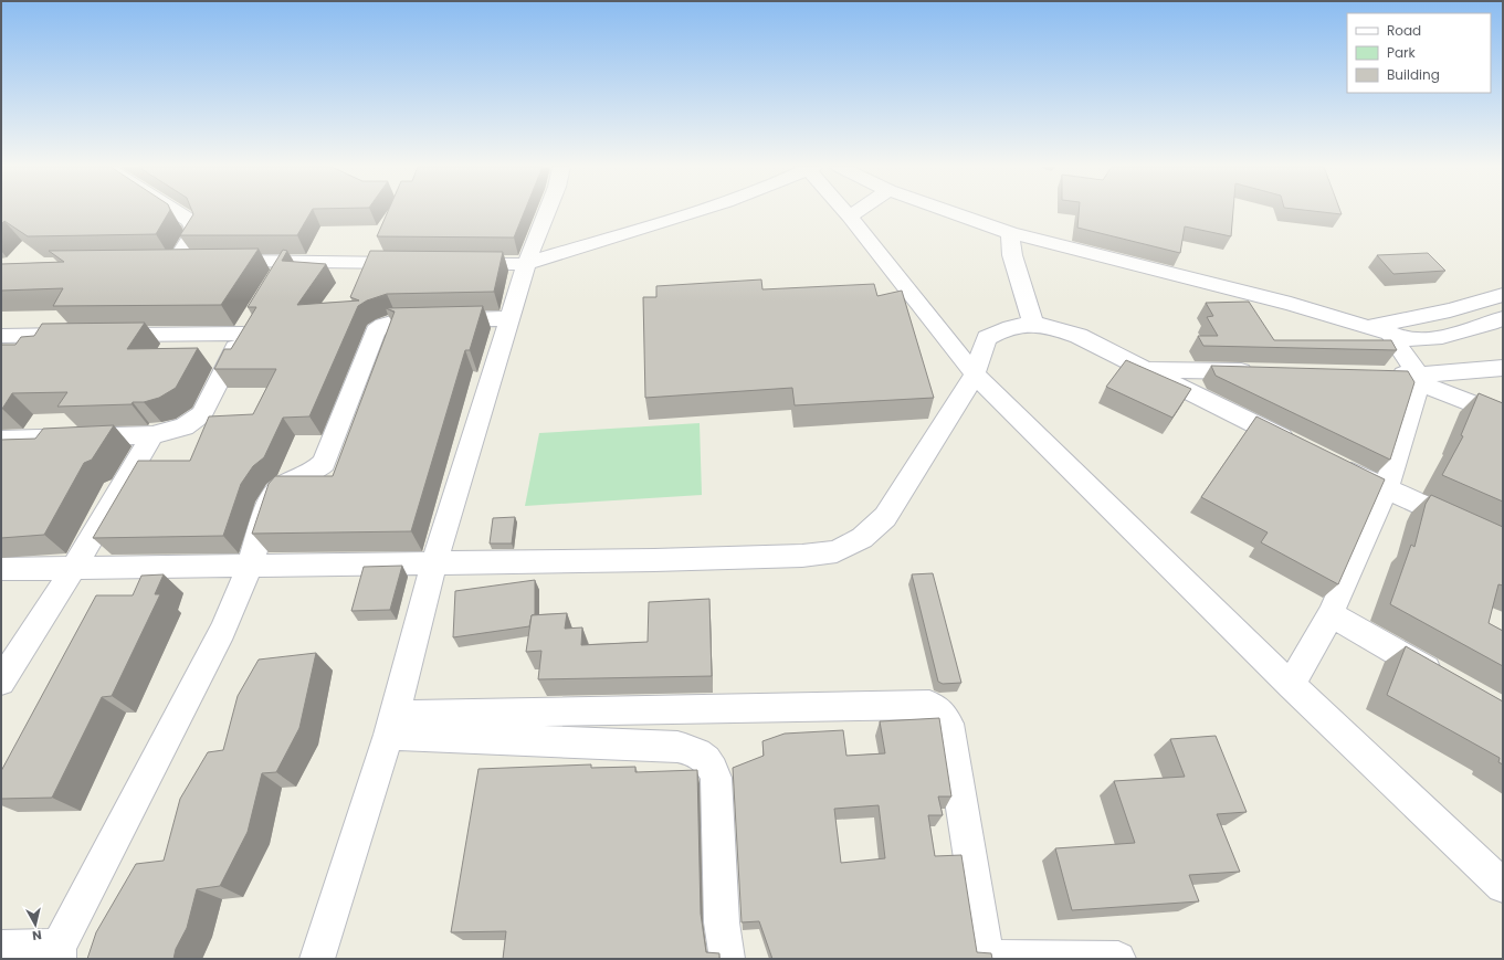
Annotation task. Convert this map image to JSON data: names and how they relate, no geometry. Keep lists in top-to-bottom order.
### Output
{
  "legend": ["Road", "Park", "Building"],
  "north": "bottom"
}
